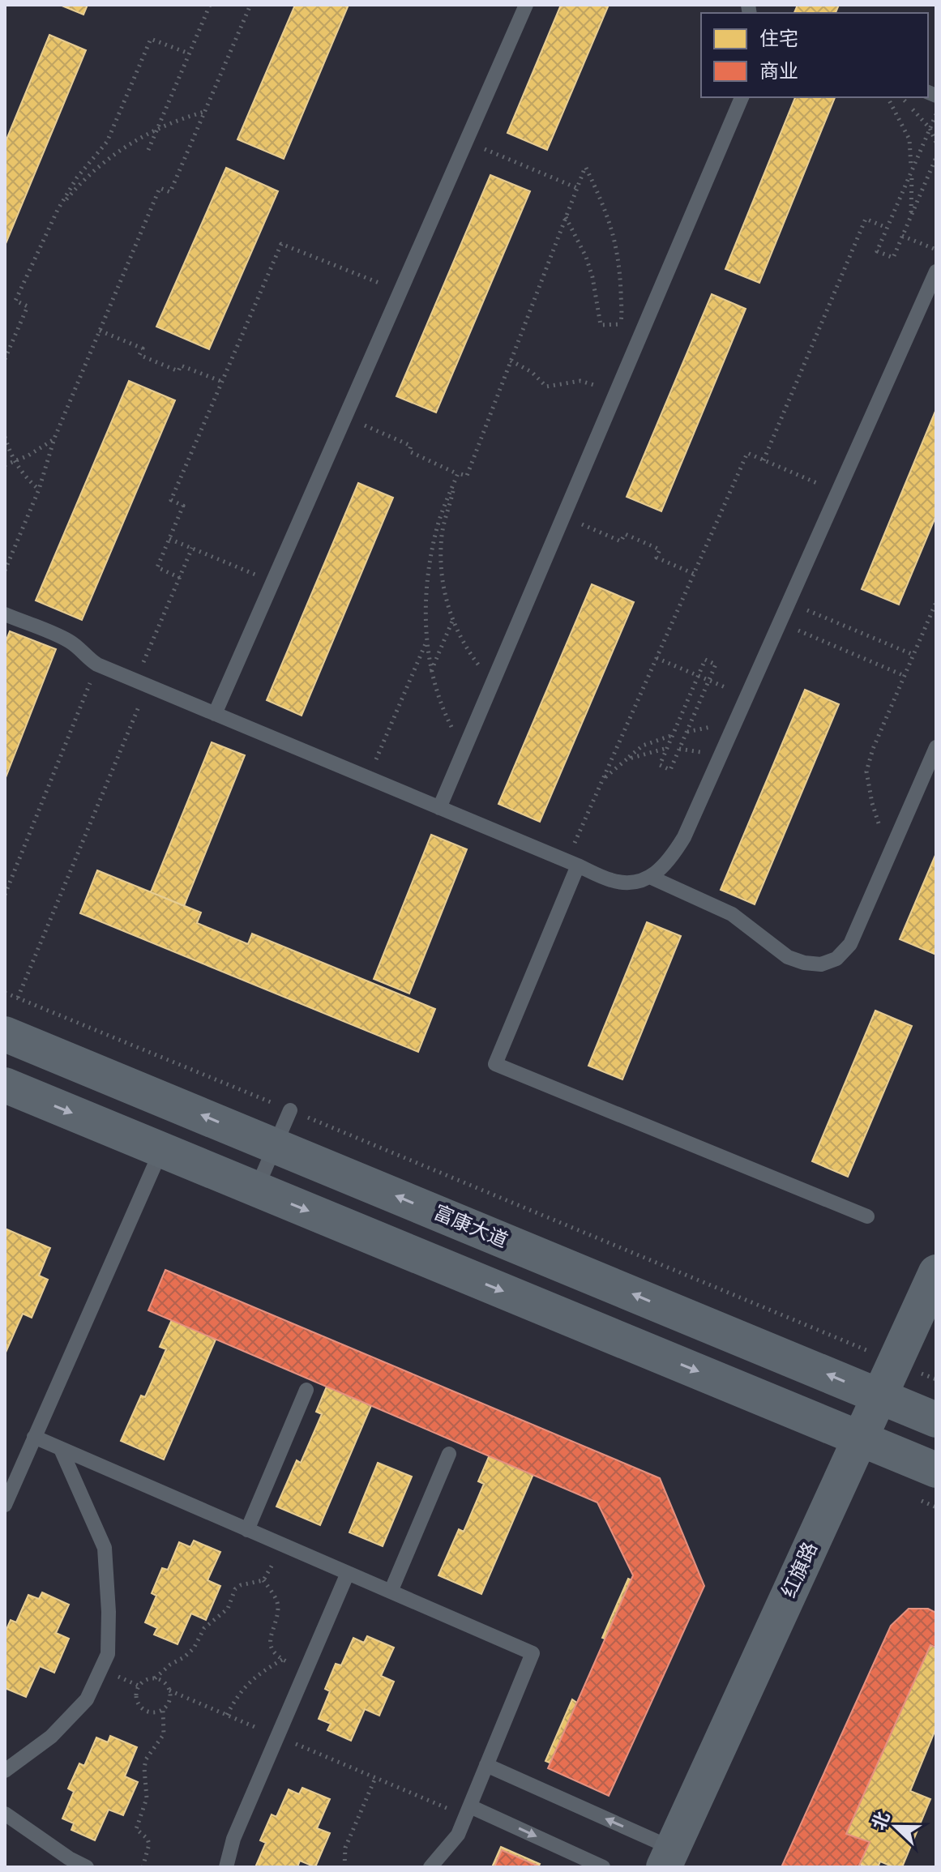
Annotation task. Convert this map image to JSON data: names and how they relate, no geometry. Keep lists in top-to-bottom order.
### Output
{
  "streets": {
    "street": ["富康大道", "红旗路"]
  },
  "crossings": [
    ["富康大道", "红旗路"]
  ],
  "legend": ["住宅", "商业"],
  "north": "left"
}
